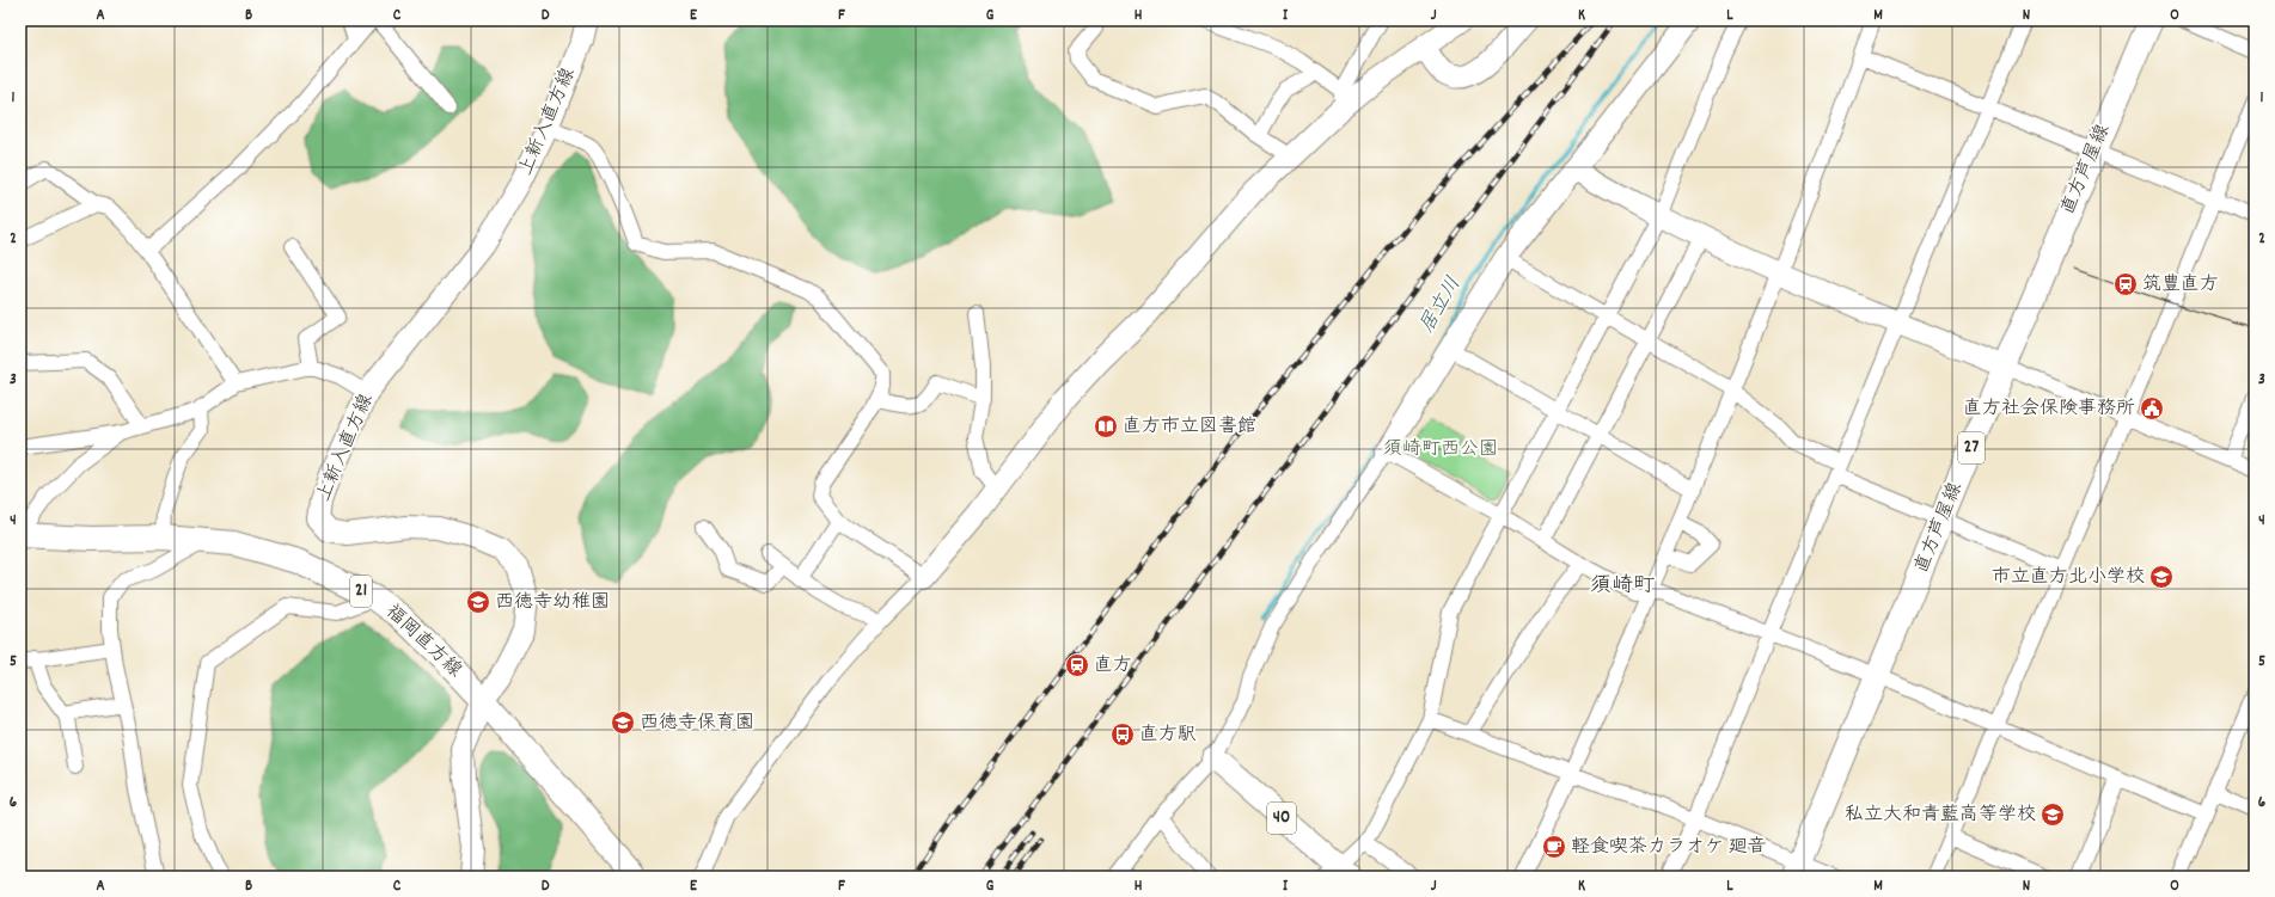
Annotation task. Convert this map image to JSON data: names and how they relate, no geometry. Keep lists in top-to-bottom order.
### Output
{
  "streets": {
    "main road": [
      "直方芦屋線",
      "27",
      "21",
      "福岡直方線",
      "40"
    ],
    "street": ["上新入直方線"]
  },
  "crossings": [
    ["上新入直方線", "福岡直方線"]
  ],
  "districts": ["須崎町"],
  "water": ["居立川"],
  "parks": ["須崎町西公園"],
  "places": {
    "station": ["筑豊直方", "直方"],
    "public building": ["直方社会保険事務所"],
    "library": ["直方市立図書館"],
    "school or university": [
      "市立直方北小学校",
      "西徳寺幼稚園",
      "西徳寺保育園",
      "私立大和青藍高等学校"
    ],
    "bus stop": ["直方駅"],
    "cafe": ["軽食喫茶カラオケ 廻音"]
  },
  "grid": {
    "columns": [
      "A",
      "B",
      "C",
      "D",
      "E",
      "F",
      "G",
      "H",
      "I",
      "J",
      "K",
      "L",
      "M",
      "N",
      "O"
    ],
    "rows": [
      "1",
      "2",
      "3",
      "4",
      "5",
      "6"
    ]
  }
}
